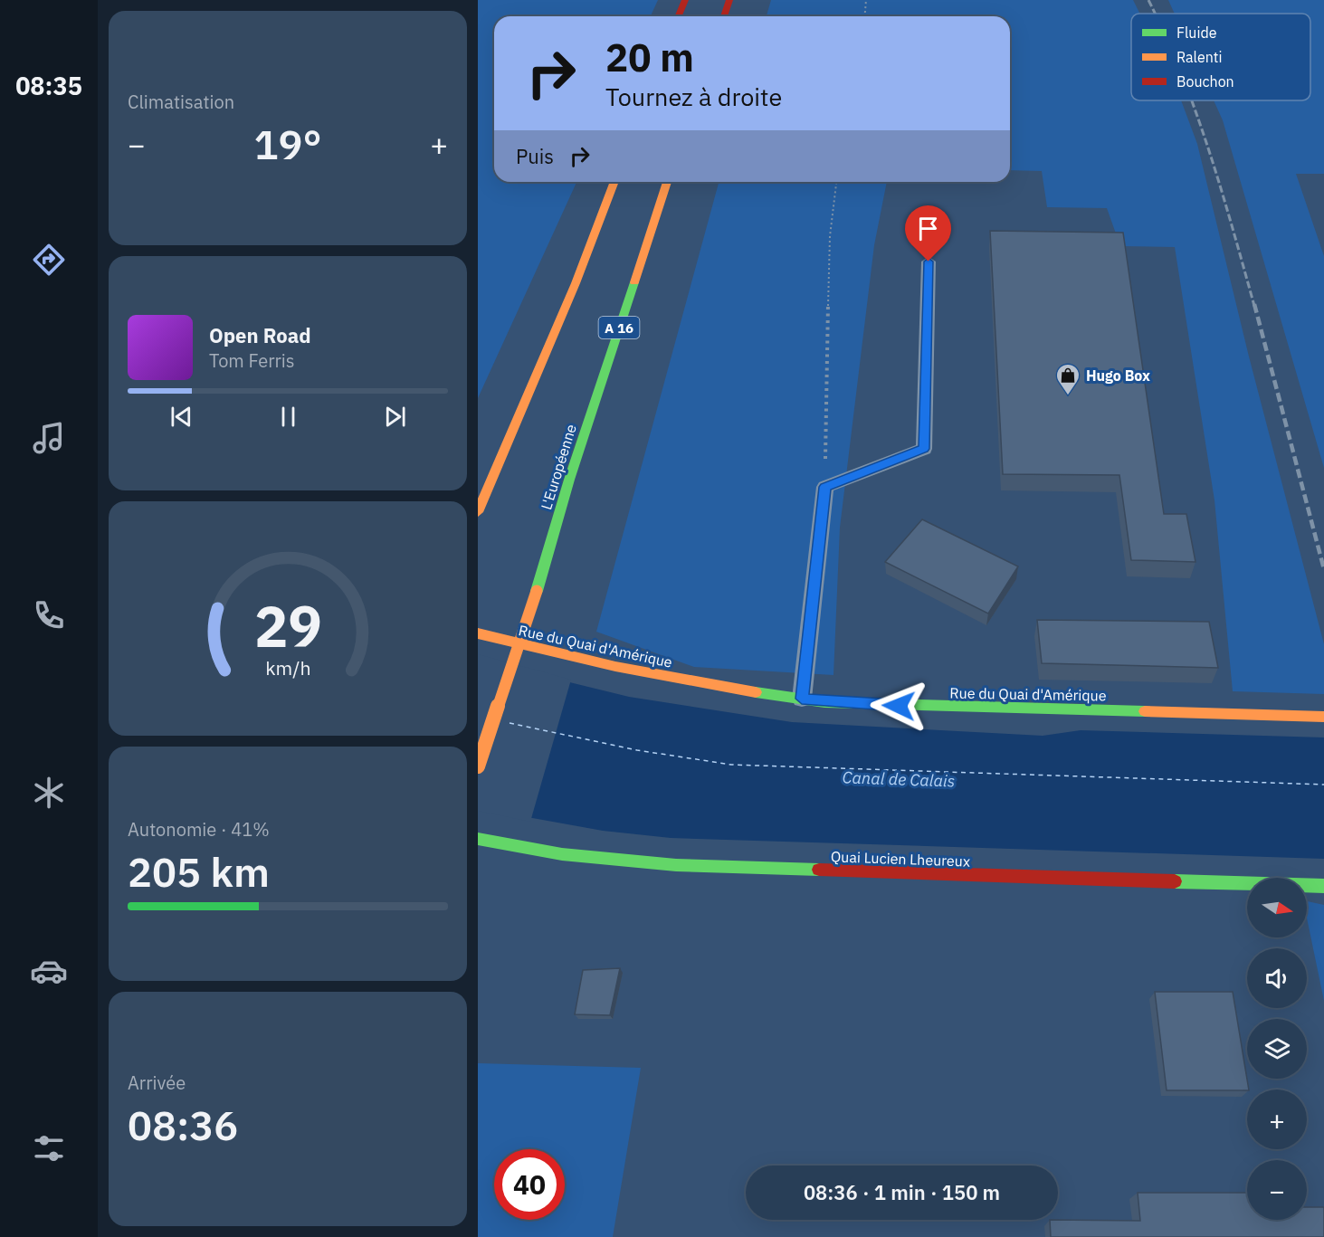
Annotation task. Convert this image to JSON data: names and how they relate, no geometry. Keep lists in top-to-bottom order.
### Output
{
  "streets": {
    "main road": [
      "A 16",
      "L'Européenne",
      "Rue du Quai d'Amérique",
      "Quai Lucien Lheureux"
    ]
  },
  "water": ["Canal de Calais"],
  "places": {
    "shop": ["Hugo Box"]
  },
  "legend": ["Fluide", "Ralenti", "Bouchon"],
  "north": "right",
  "page": {
    "tabs": "08:35",
    "tile": [
      "Climatisation",
      ["Autonomie · 41%", "205 km"],
      ["Arrivée", "08:36"]
    ],
    "turn": ["20 m", "Tournez à droite"],
    "heat": ["−", "19°", "+"],
    "then": "Puis",
    "song": ["Open Road", "Tom Ferris"],
    "map_buttons": ["+", "−"],
    "limit": "40",
    "trip": "08:36 · 1 min · 150 m",
    "gauge": ["29", "km/h"]
  }
}
